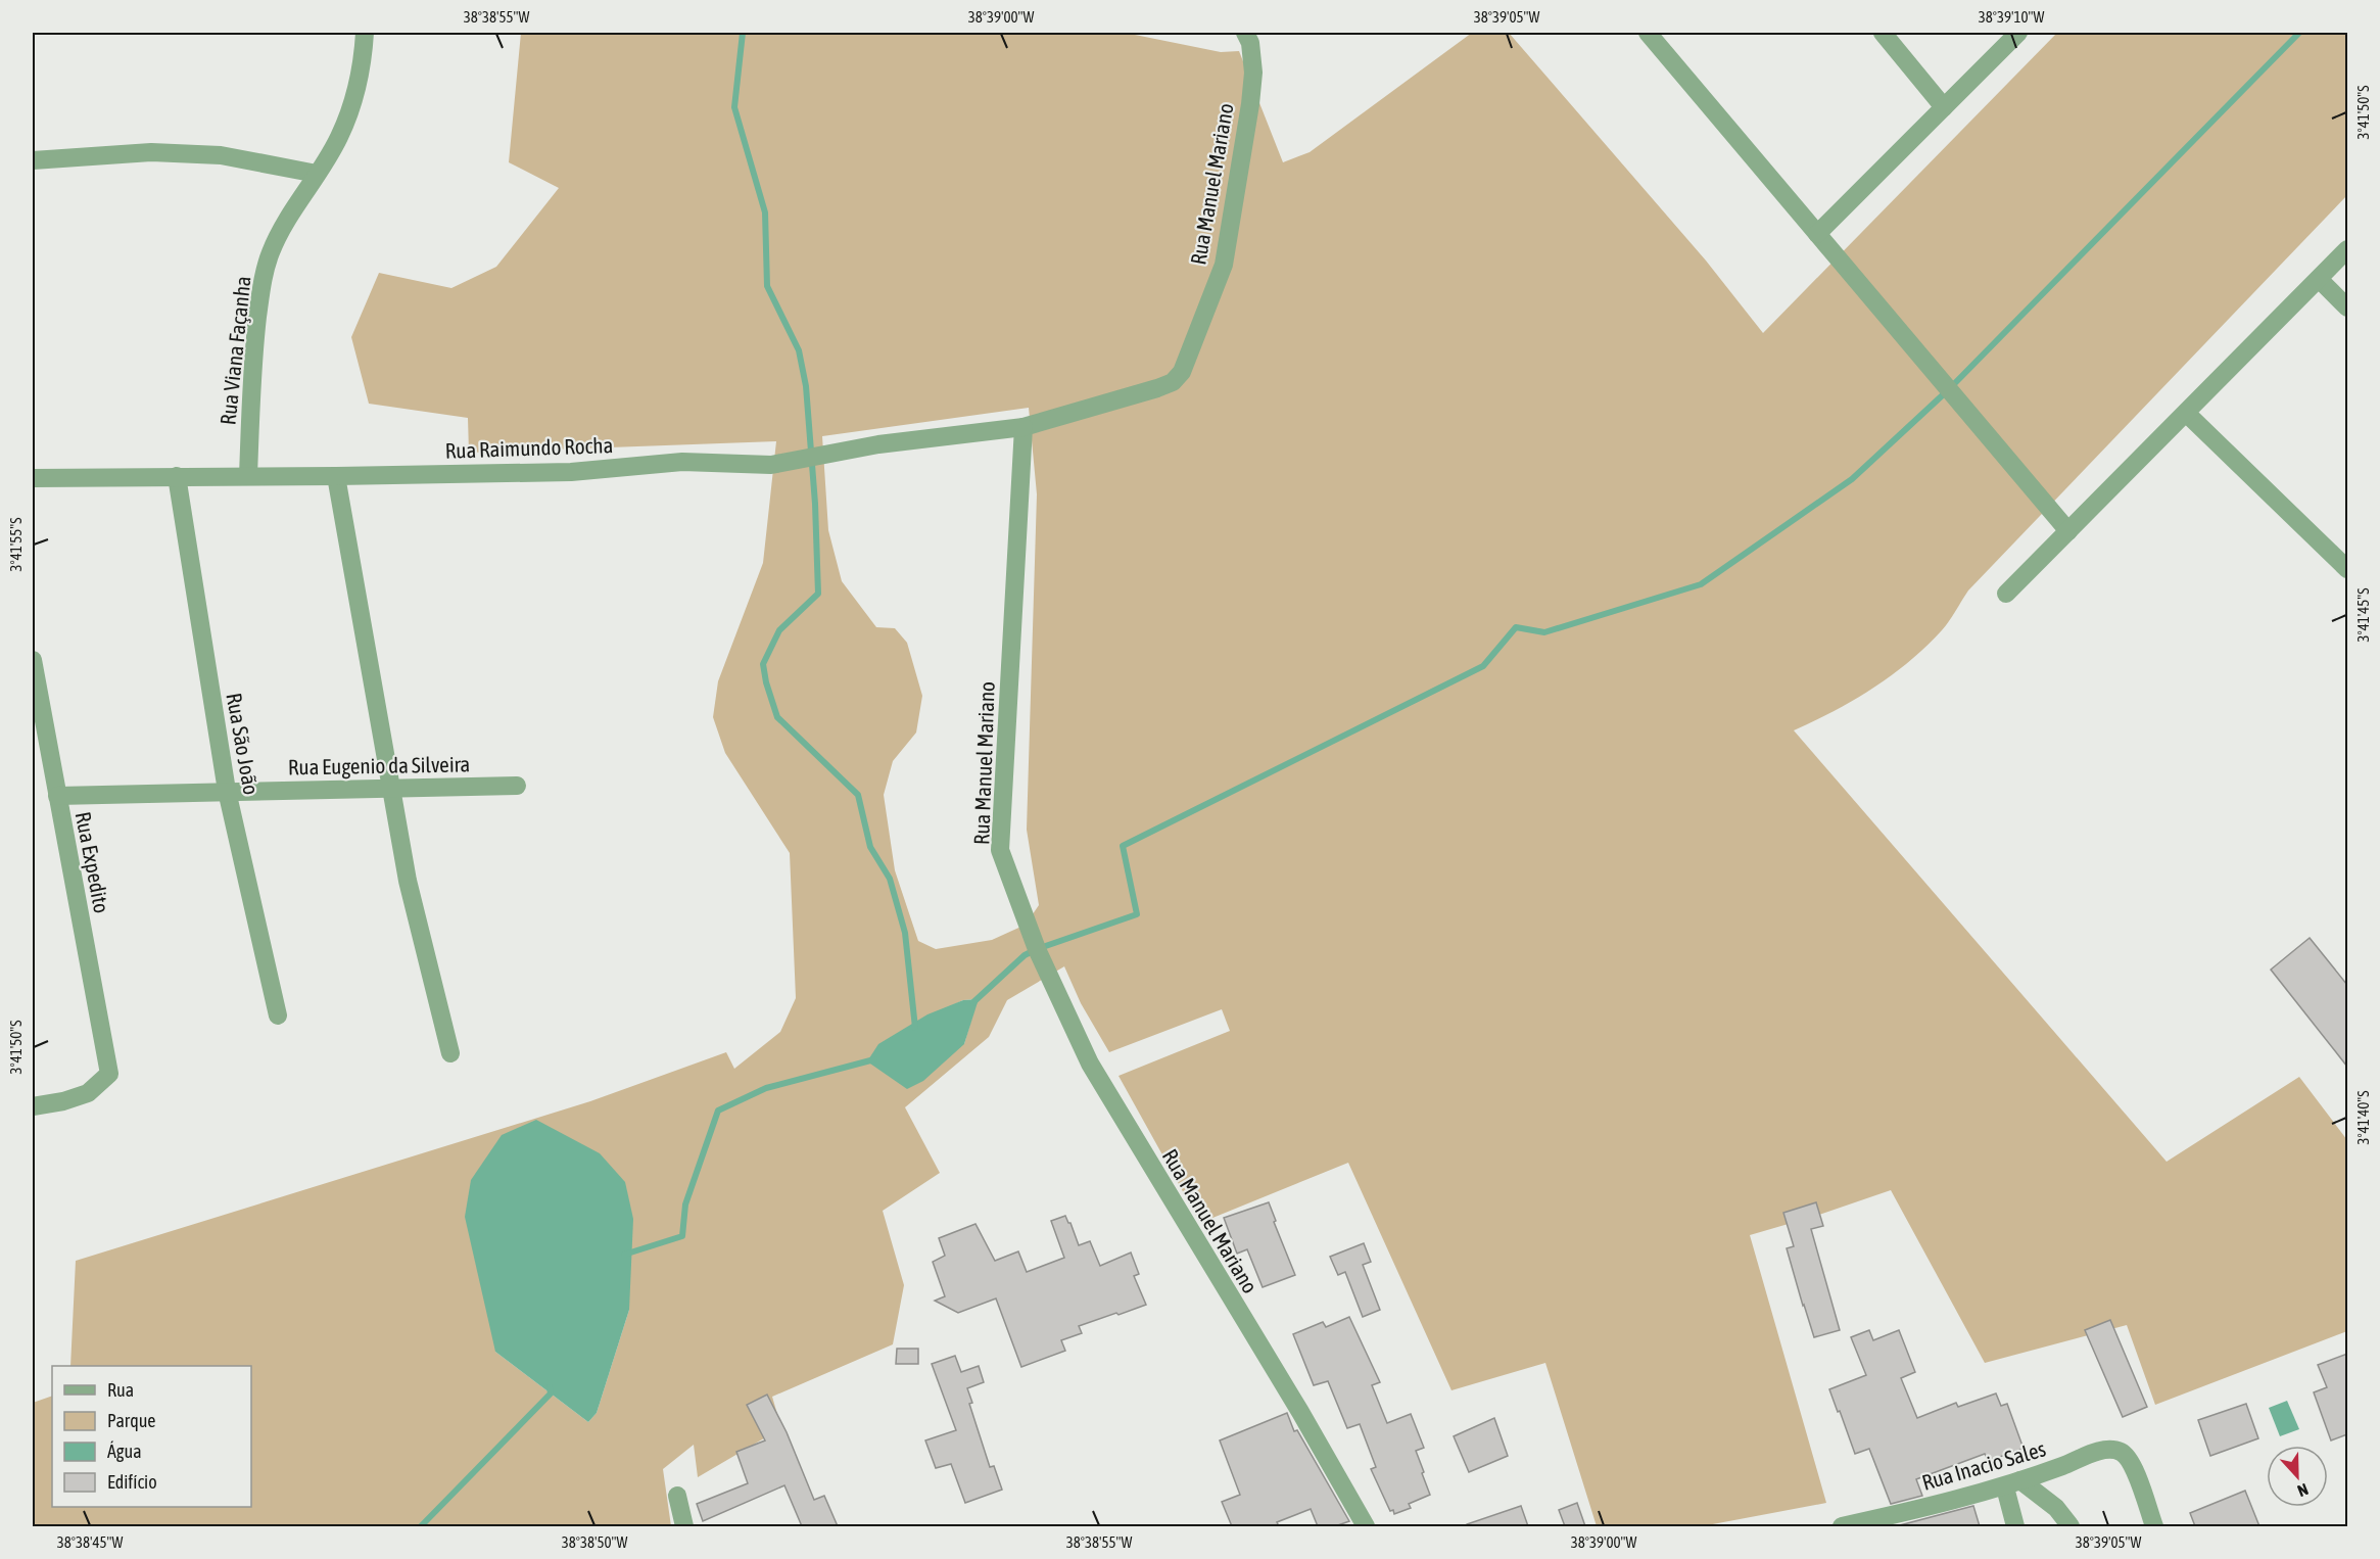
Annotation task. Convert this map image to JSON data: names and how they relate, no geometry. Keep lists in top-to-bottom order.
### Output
{
  "streets": {
    "street": [
      "Rua Manuel Mariano",
      "Rua Viana Façanha",
      "Rua Raimundo Rocha",
      "Rua São João",
      "Rua Eugenio da Silveira",
      "Rua Expedito",
      "Rua Inacio Sales"
    ]
  },
  "crossings": [
    ["Rua Manuel Mariano", "Rua Raimundo Rocha"],
    ["Rua Viana Façanha", "Rua Raimundo Rocha"],
    ["Rua Raimundo Rocha", "Rua São João"],
    ["Rua São João", "Rua Eugenio da Silveira"],
    ["Rua Eugenio da Silveira", "Rua Expedito"]
  ],
  "legend": [
    "Rua",
    "Parque",
    "Água",
    "Edifício"
  ],
  "north": "bottom",
  "coordinates": [
    "38°38'55\"W",
    "38°39'00\"W",
    "38°39'05\"W",
    "38°39'10\"W",
    "3°41'50\"S",
    "3°41'55\"S",
    "3°41'45\"S",
    "3°41'40\"S",
    "38°38'45\"W",
    "38°38'50\"W"
  ]
}
